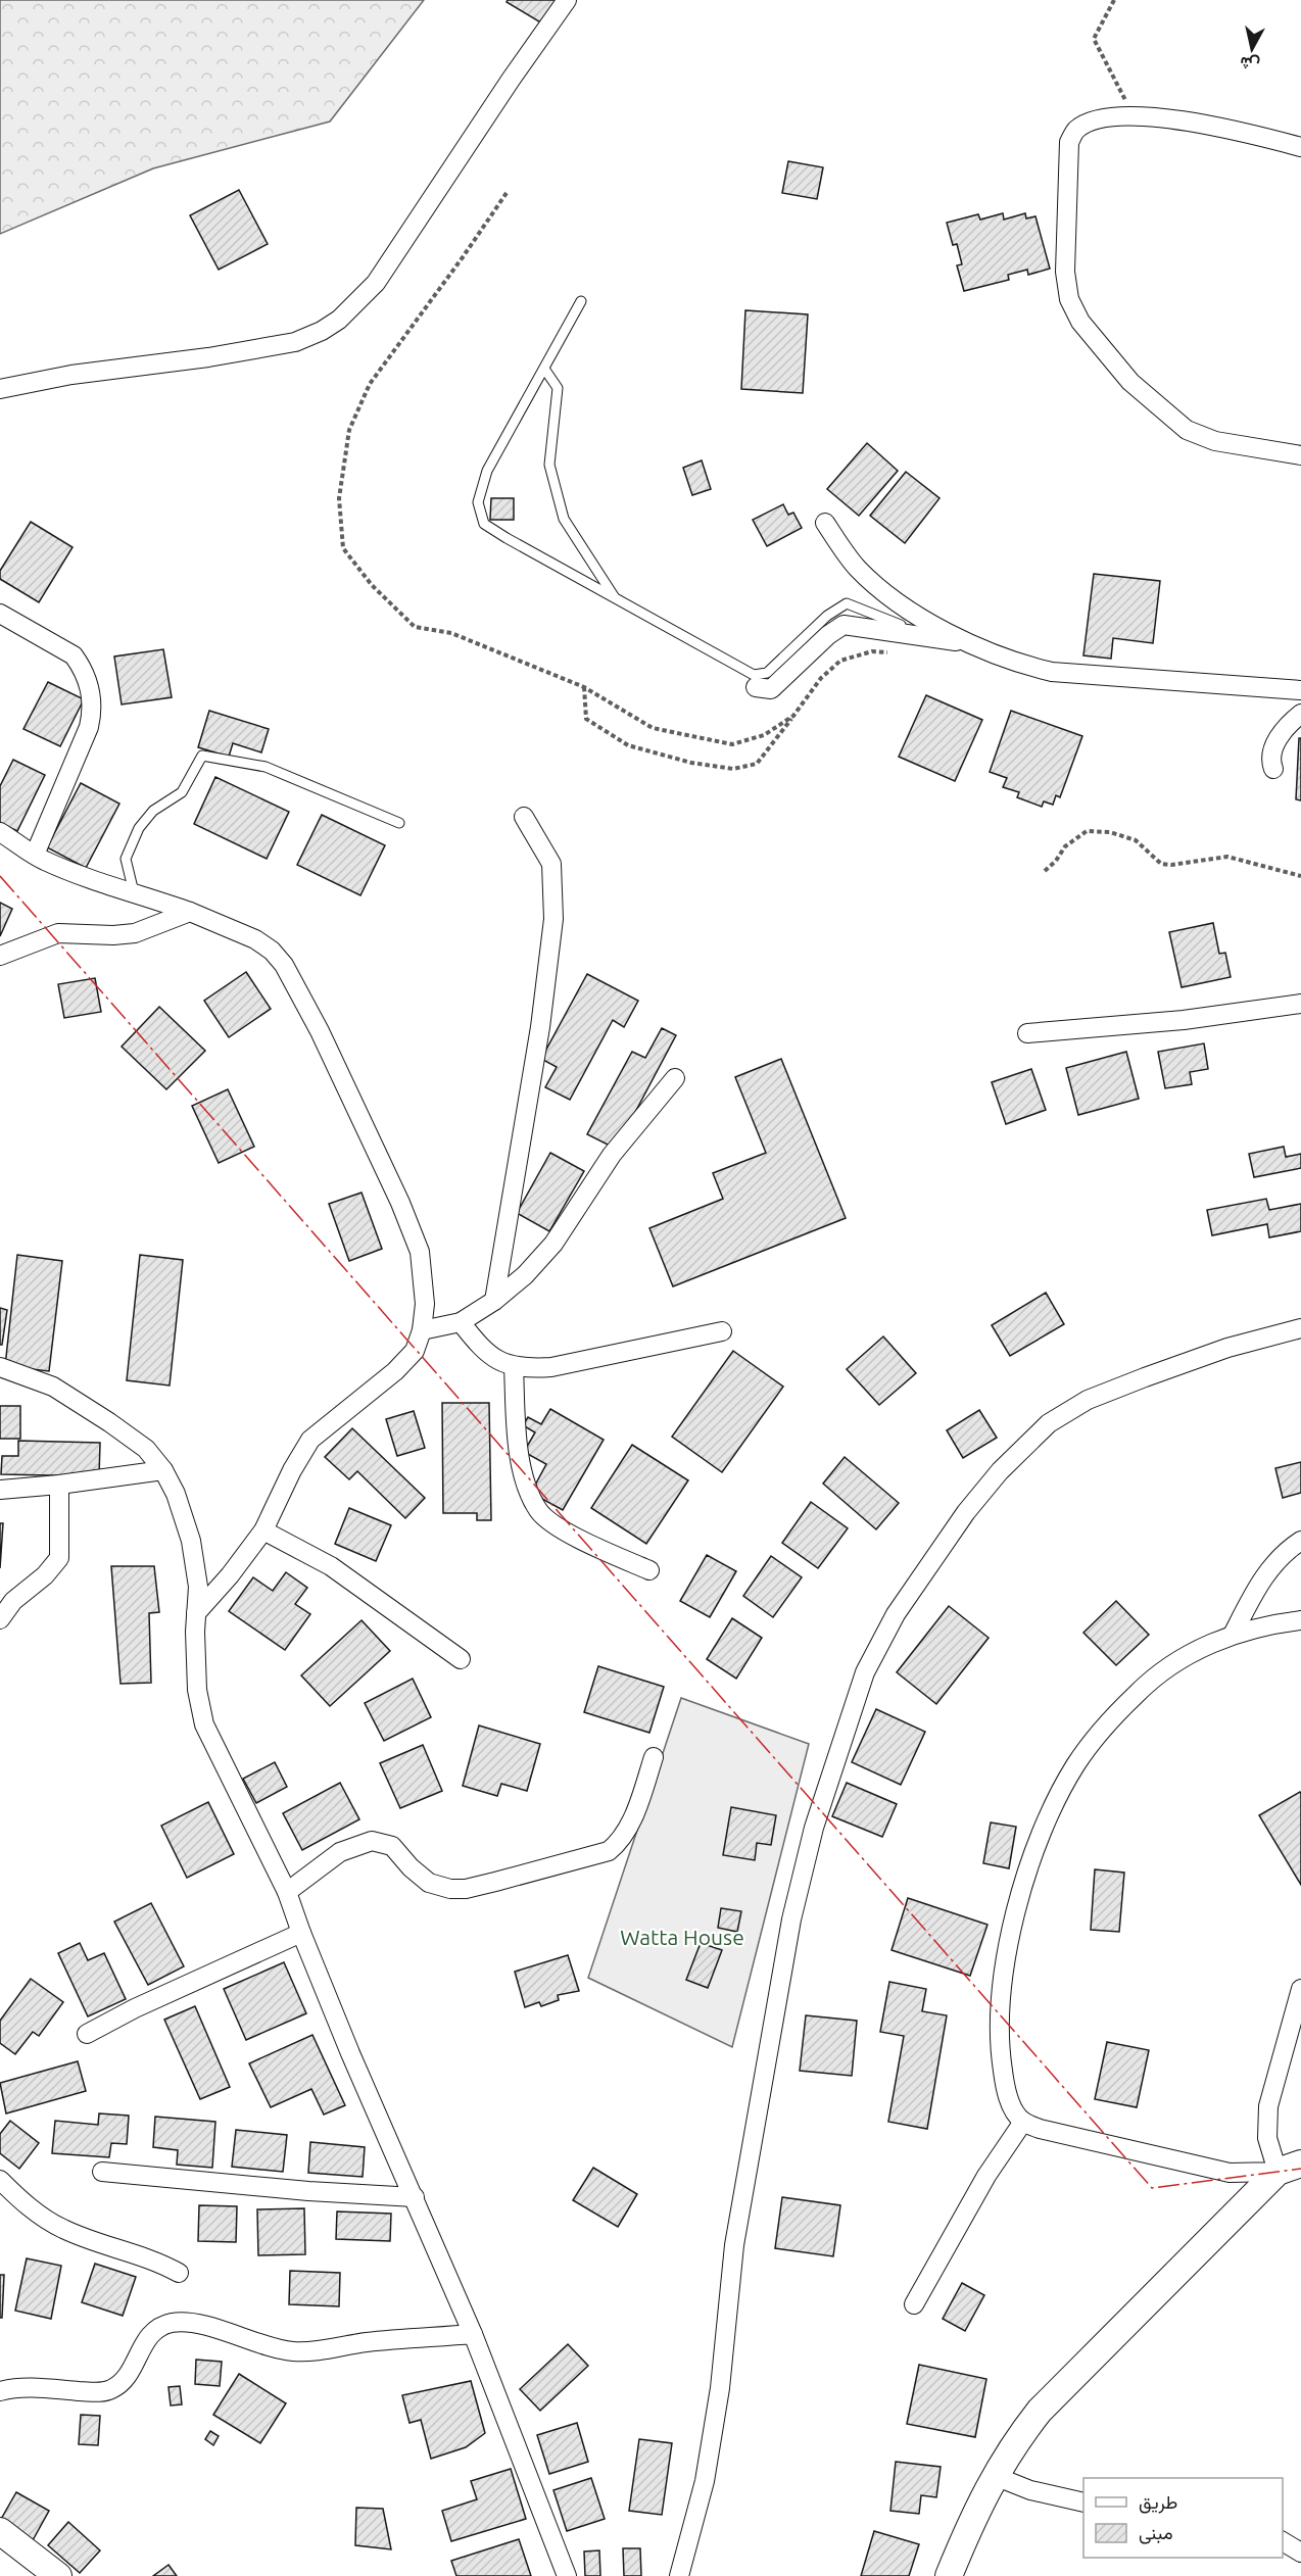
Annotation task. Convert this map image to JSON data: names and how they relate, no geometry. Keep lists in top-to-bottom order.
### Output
{
  "parks": ["Watta House"],
  "legend": ["طريق", "مبنى"],
  "north": "bottom"
}
